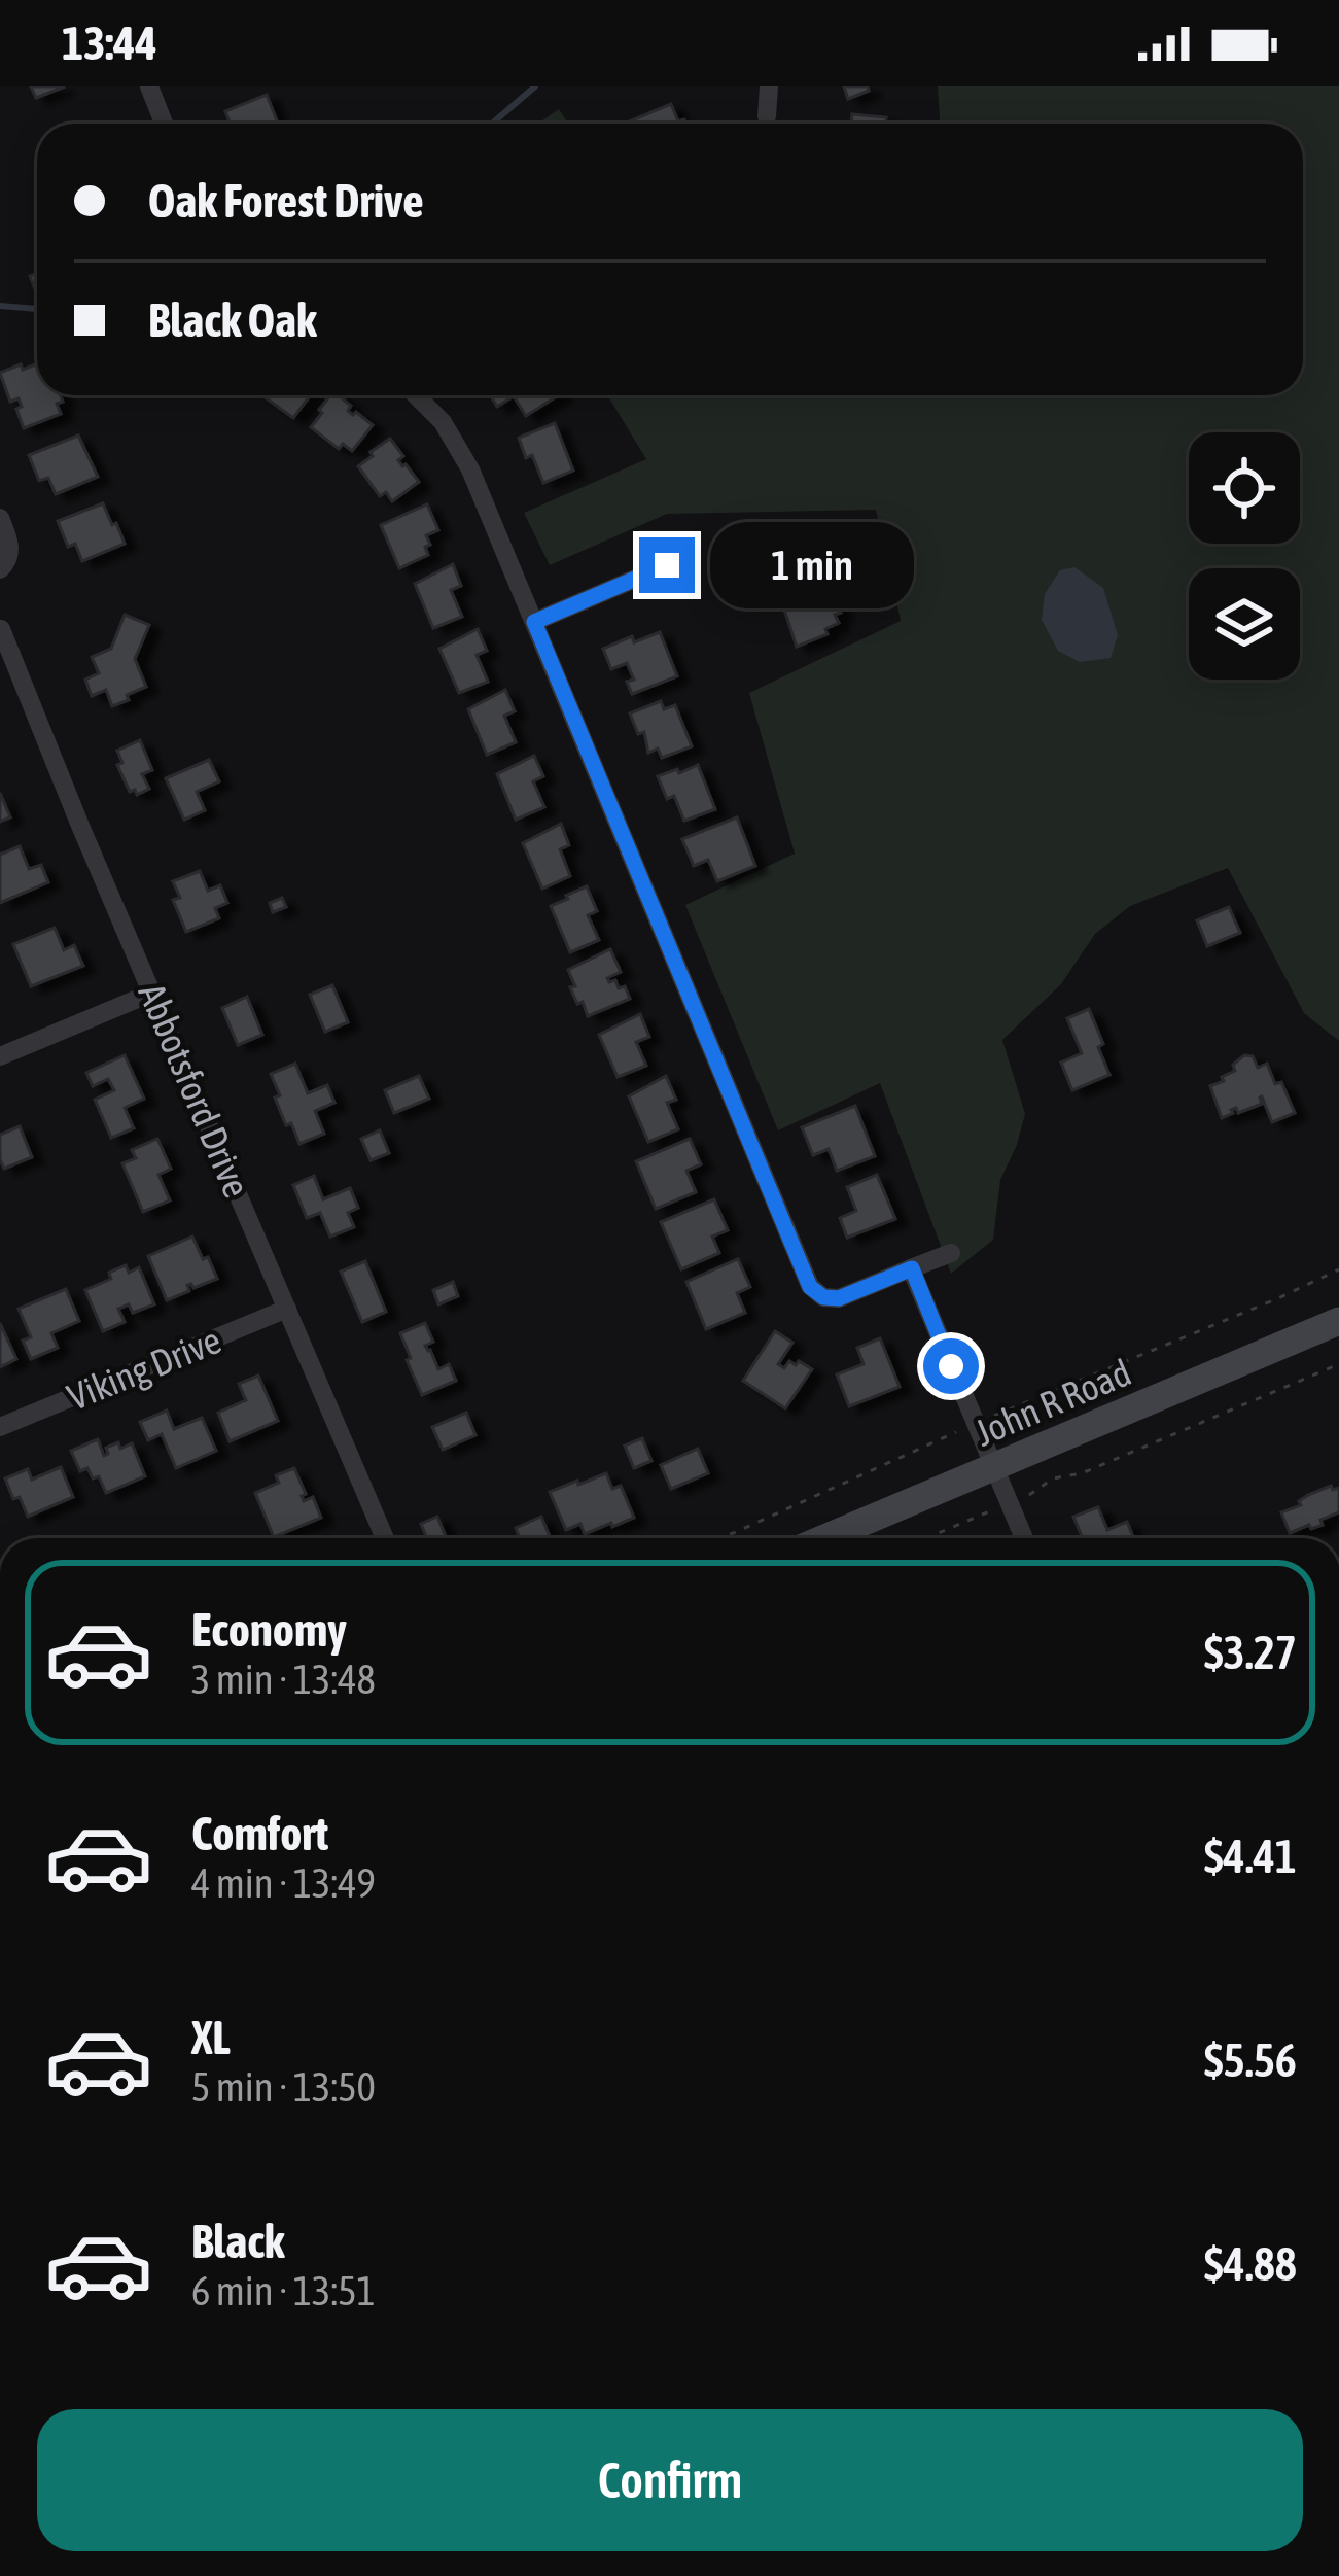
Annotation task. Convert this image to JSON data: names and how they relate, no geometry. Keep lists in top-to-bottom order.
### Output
{
  "streets": {
    "main road": ["John R Road"],
    "street": ["Abbotsford Drive", "Viking Drive"]
  },
  "crossings": [
    ["Abbotsford Drive", "Viking Drive"]
  ],
  "page": {
    "status": "13:44",
    "banner": ["Oak Forest Drive", "Black Oak"],
    "bubble": "1 min",
    "list": [
      {
        "name": "Economy",
        "note": "3 min · 13:48",
        "value": "$3.27"
      },
      {
        "name": "Comfort",
        "note": "4 min · 13:49",
        "value": "$4.41"
      },
      {
        "name": "XL",
        "note": "5 min · 13:50",
        "value": "$5.56"
      },
      {
        "name": "Black",
        "note": "6 min · 13:51",
        "value": "$4.88"
      }
    ],
    "buttons": "Confirm"
  }
}
